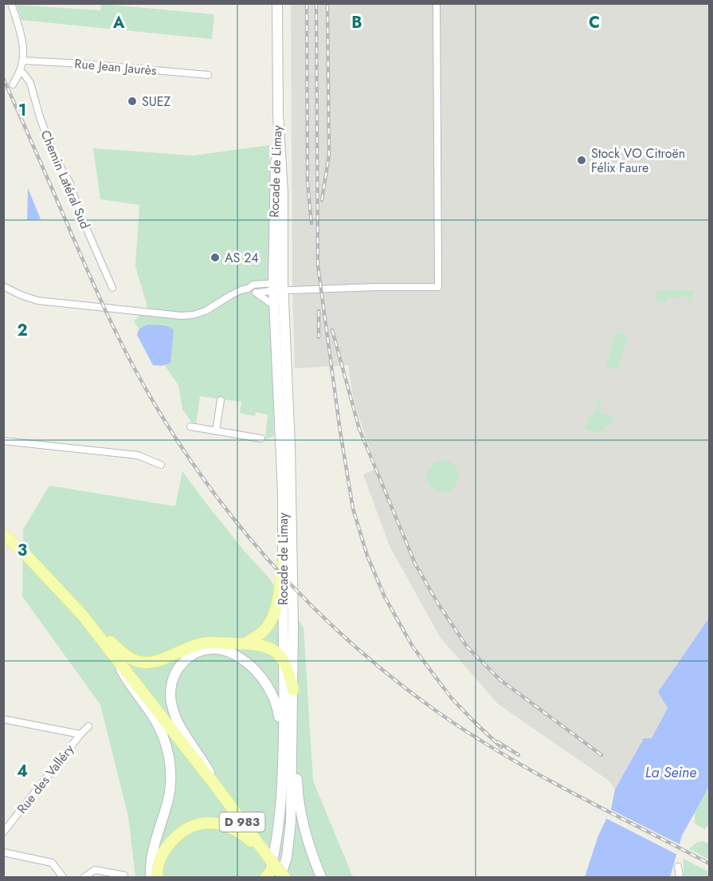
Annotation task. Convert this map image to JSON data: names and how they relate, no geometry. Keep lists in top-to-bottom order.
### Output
{
  "streets": {
    "main road": ["Rocade de Limay", "D 983"],
    "street": ["Rue Jean Jaurès", "Chemin Latéral Sud", "Rue des Valléry"]
  },
  "water": ["La Seine"],
  "places": ["SUEZ", "Stock VO Citroën Félix Faure", "AS 24"],
  "grid": {
    "columns": ["A", "B", "C"],
    "rows": [
      "1",
      "2",
      "3",
      "4"
    ]
  }
}
